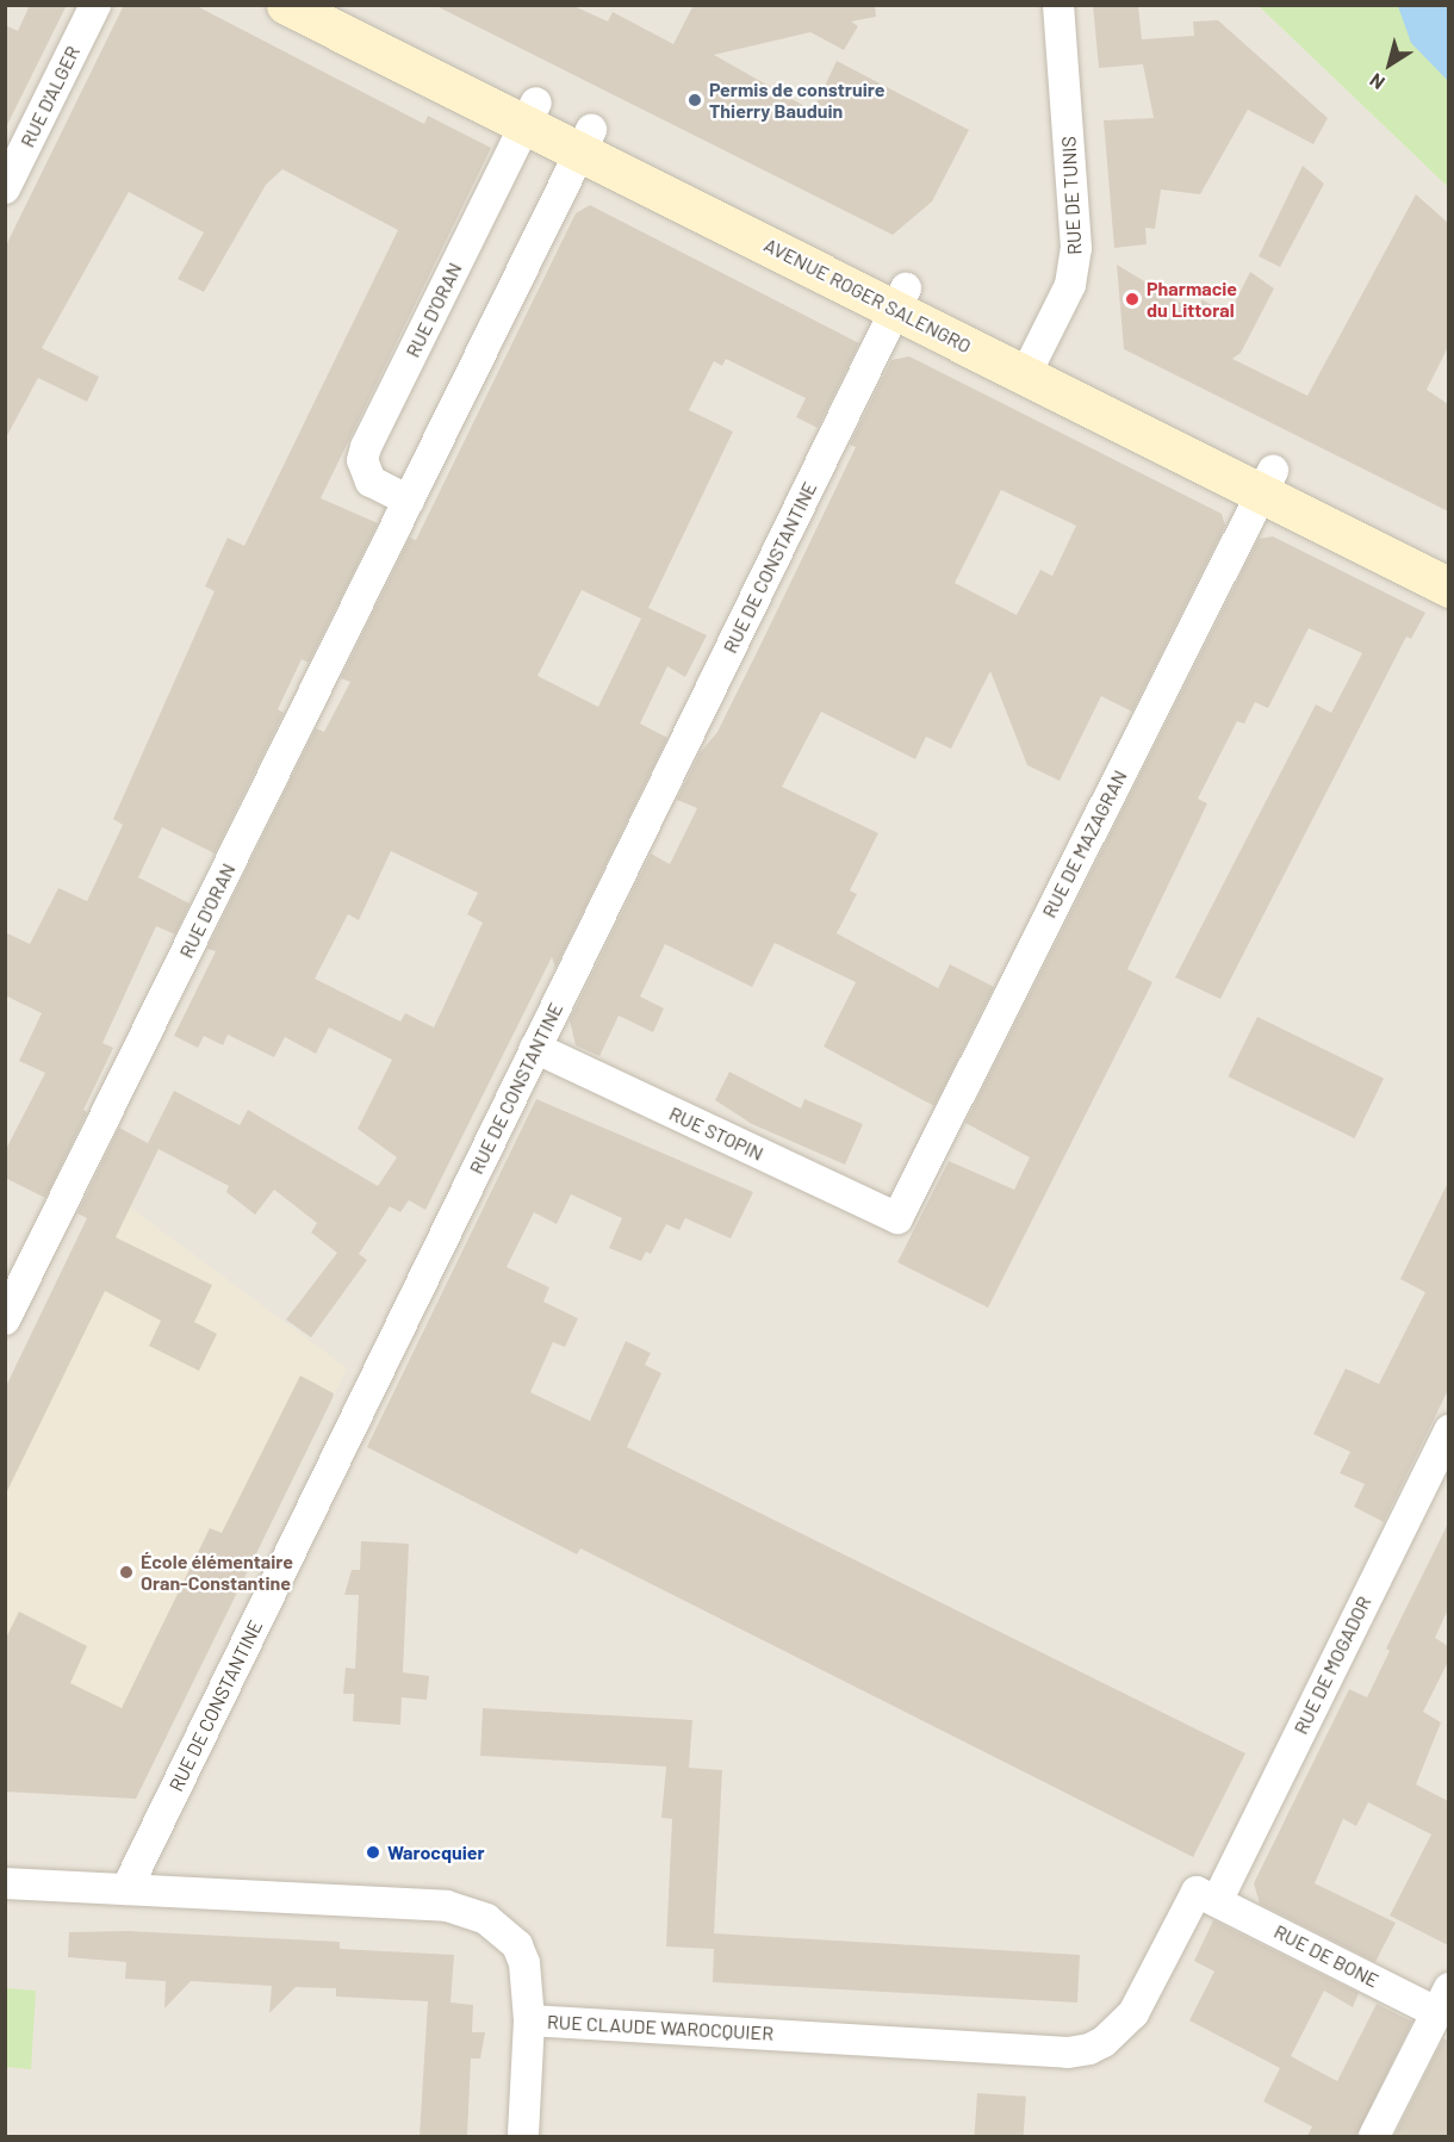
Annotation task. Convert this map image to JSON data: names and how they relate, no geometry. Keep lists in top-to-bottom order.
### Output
{
  "streets": {
    "main road": ["AVENUE ROGER SALENGRO"],
    "street": [
      "RUE D'ALGER",
      "RUE DE TUNIS",
      "RUE D'ORAN",
      "RUE DE CONSTANTINE",
      "RUE DE MAZAGRAN",
      "RUE STOPIN",
      "RUE DE MOGADOR",
      "RUE DE BONE",
      "RUE CLAUDE WAROCQUIER"
    ]
  },
  "crossings": [
    ["RUE DE TUNIS", "AVENUE ROGER SALENGRO"],
    ["AVENUE ROGER SALENGRO", "RUE D'ORAN"],
    ["AVENUE ROGER SALENGRO", "RUE DE CONSTANTINE"],
    ["AVENUE ROGER SALENGRO", "RUE DE MAZAGRAN"],
    ["RUE DE CONSTANTINE", "RUE STOPIN"],
    ["RUE DE CONSTANTINE", "RUE CLAUDE WAROCQUIER"],
    ["RUE DE MAZAGRAN", "RUE STOPIN"],
    ["RUE DE MOGADOR", "RUE DE BONE"],
    ["RUE DE MOGADOR", "RUE CLAUDE WAROCQUIER"],
    ["RUE DE BONE", "RUE CLAUDE WAROCQUIER"]
  ],
  "places": [
    "Permis de construire Thierry Bauduin",
    "Pharmacie du Littoral",
    "École élémentaire Oran-Constantine",
    "Warocquier"
  ],
  "north": "bottom left"
}
